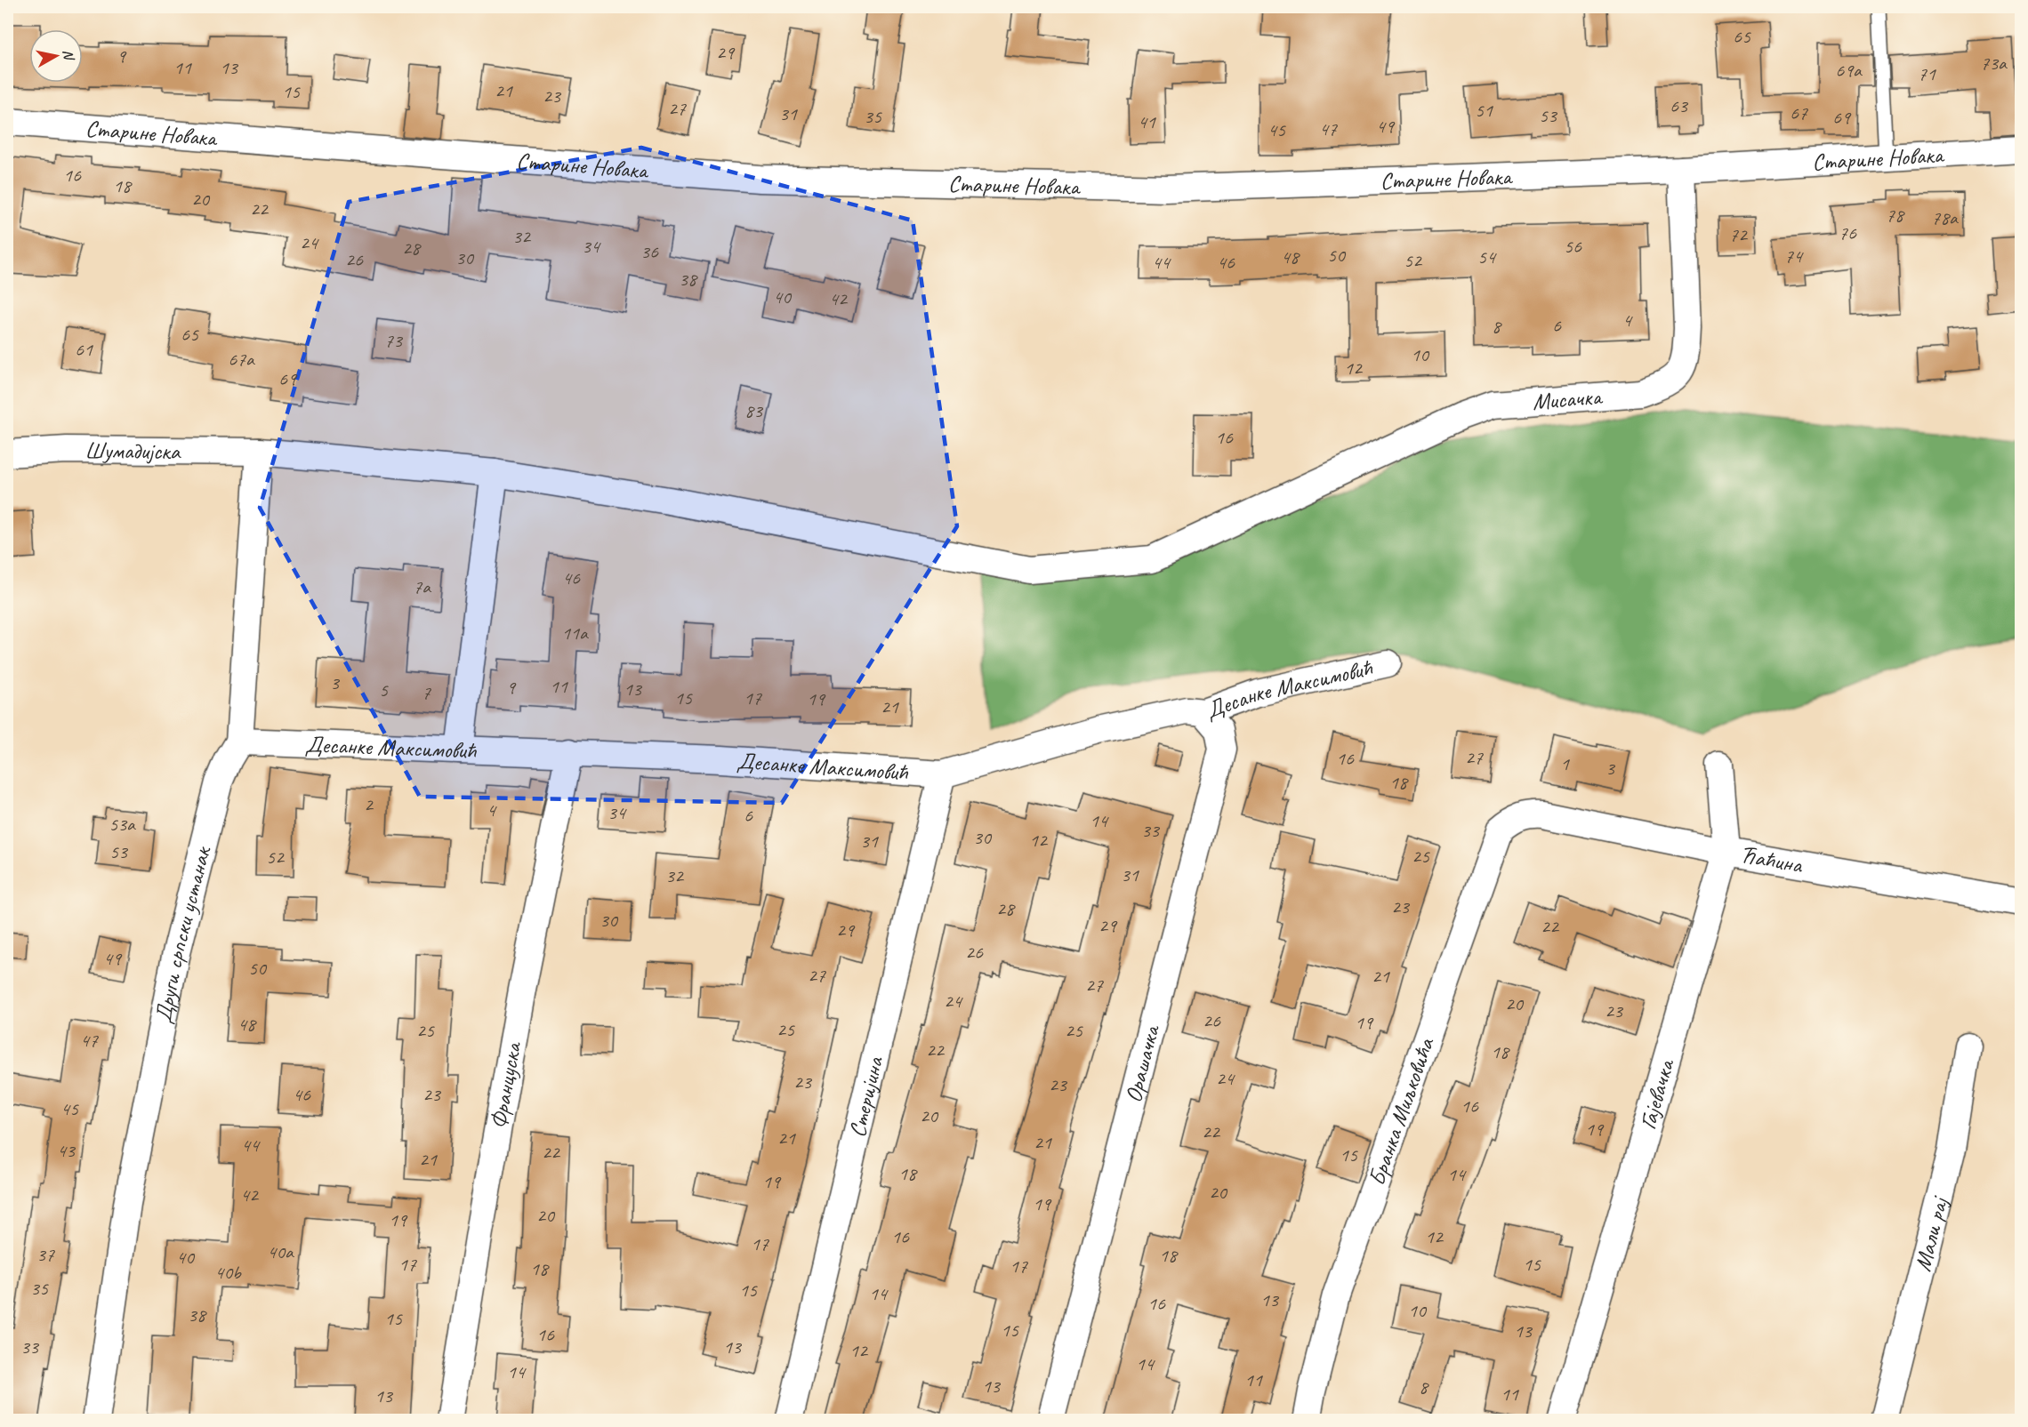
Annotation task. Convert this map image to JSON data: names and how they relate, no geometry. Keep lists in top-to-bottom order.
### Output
{
  "streets": {
    "street": [
      "Старине Новака",
      "Мисачка",
      "Шумадијска",
      "Десанке Максимовић",
      "Ћаћина",
      "Други српски устанак",
      "Орашачка",
      "Француска",
      "Гајевачка",
      "Стеријина",
      "Бранка Миљковића",
      "Мали рај"
    ]
  },
  "crossings": [
    ["Старине Новака", "Мисачка"],
    ["Мисачка", "Шумадијска"],
    ["Шумадијска", "Други српски устанак"],
    ["Десанке Максимовић", "Други српски устанак"],
    ["Десанке Максимовић", "Орашачка"],
    ["Десанке Максимовић", "Француска"],
    ["Десанке Максимовић", "Стеријина"],
    ["Ћаћина", "Гајевачка"],
    ["Ћаћина", "Бранка Миљковића"]
  ],
  "house_numbers": [
    "65",
    "29",
    "9",
    "73a",
    "11",
    "13",
    "69a",
    "71",
    "21",
    "15",
    "23",
    "63",
    "27",
    "51",
    "67",
    "31",
    "53",
    "35",
    "69",
    "41",
    "49",
    "47",
    "45",
    "16",
    "18",
    "20",
    "22",
    "78",
    "78a",
    "76",
    "72",
    "32",
    "24",
    "34",
    "56",
    "28",
    "36",
    "50",
    "74",
    "48",
    "54",
    "30",
    "26",
    "52",
    "44",
    "46",
    "38",
    "40",
    "42",
    "4",
    "6",
    "8",
    "65",
    "73",
    "61",
    "10",
    "67a",
    "12",
    "69",
    "83",
    "16",
    "46",
    "7a",
    "11a",
    "3",
    "11",
    "9",
    "13",
    "5",
    "7",
    "15",
    "17",
    "19",
    "21",
    "27",
    "16",
    "1",
    "3",
    "18",
    "2",
    "4",
    "34",
    "6",
    "14",
    "53a",
    "33",
    "30",
    "12",
    "31",
    "53",
    "25",
    "52",
    "31",
    "32",
    "23",
    "28",
    "30",
    "29",
    "22",
    "29",
    "26",
    "49",
    "50",
    "27",
    "21",
    "27",
    "24",
    "20",
    "23",
    "26",
    "19",
    "48",
    "25",
    "25",
    "25",
    "47",
    "22",
    "18",
    "24",
    "23",
    "23",
    "46",
    "23",
    "16",
    "45",
    "20",
    "19",
    "22",
    "21",
    "21",
    "44",
    "43",
    "22",
    "15",
    "21",
    "18",
    "14",
    "19",
    "20",
    "42",
    "19",
    "20",
    "19",
    "16",
    "12",
    "17",
    "40a",
    "37",
    "18",
    "40",
    "17",
    "15",
    "17",
    "18",
    "40b",
    "35",
    "15",
    "14",
    "13",
    "16",
    "10",
    "38",
    "15",
    "15",
    "13",
    "16",
    "33",
    "13",
    "12",
    "14",
    "14",
    "11",
    "13",
    "8",
    "11",
    "13"
  ],
  "north": "right"
}
